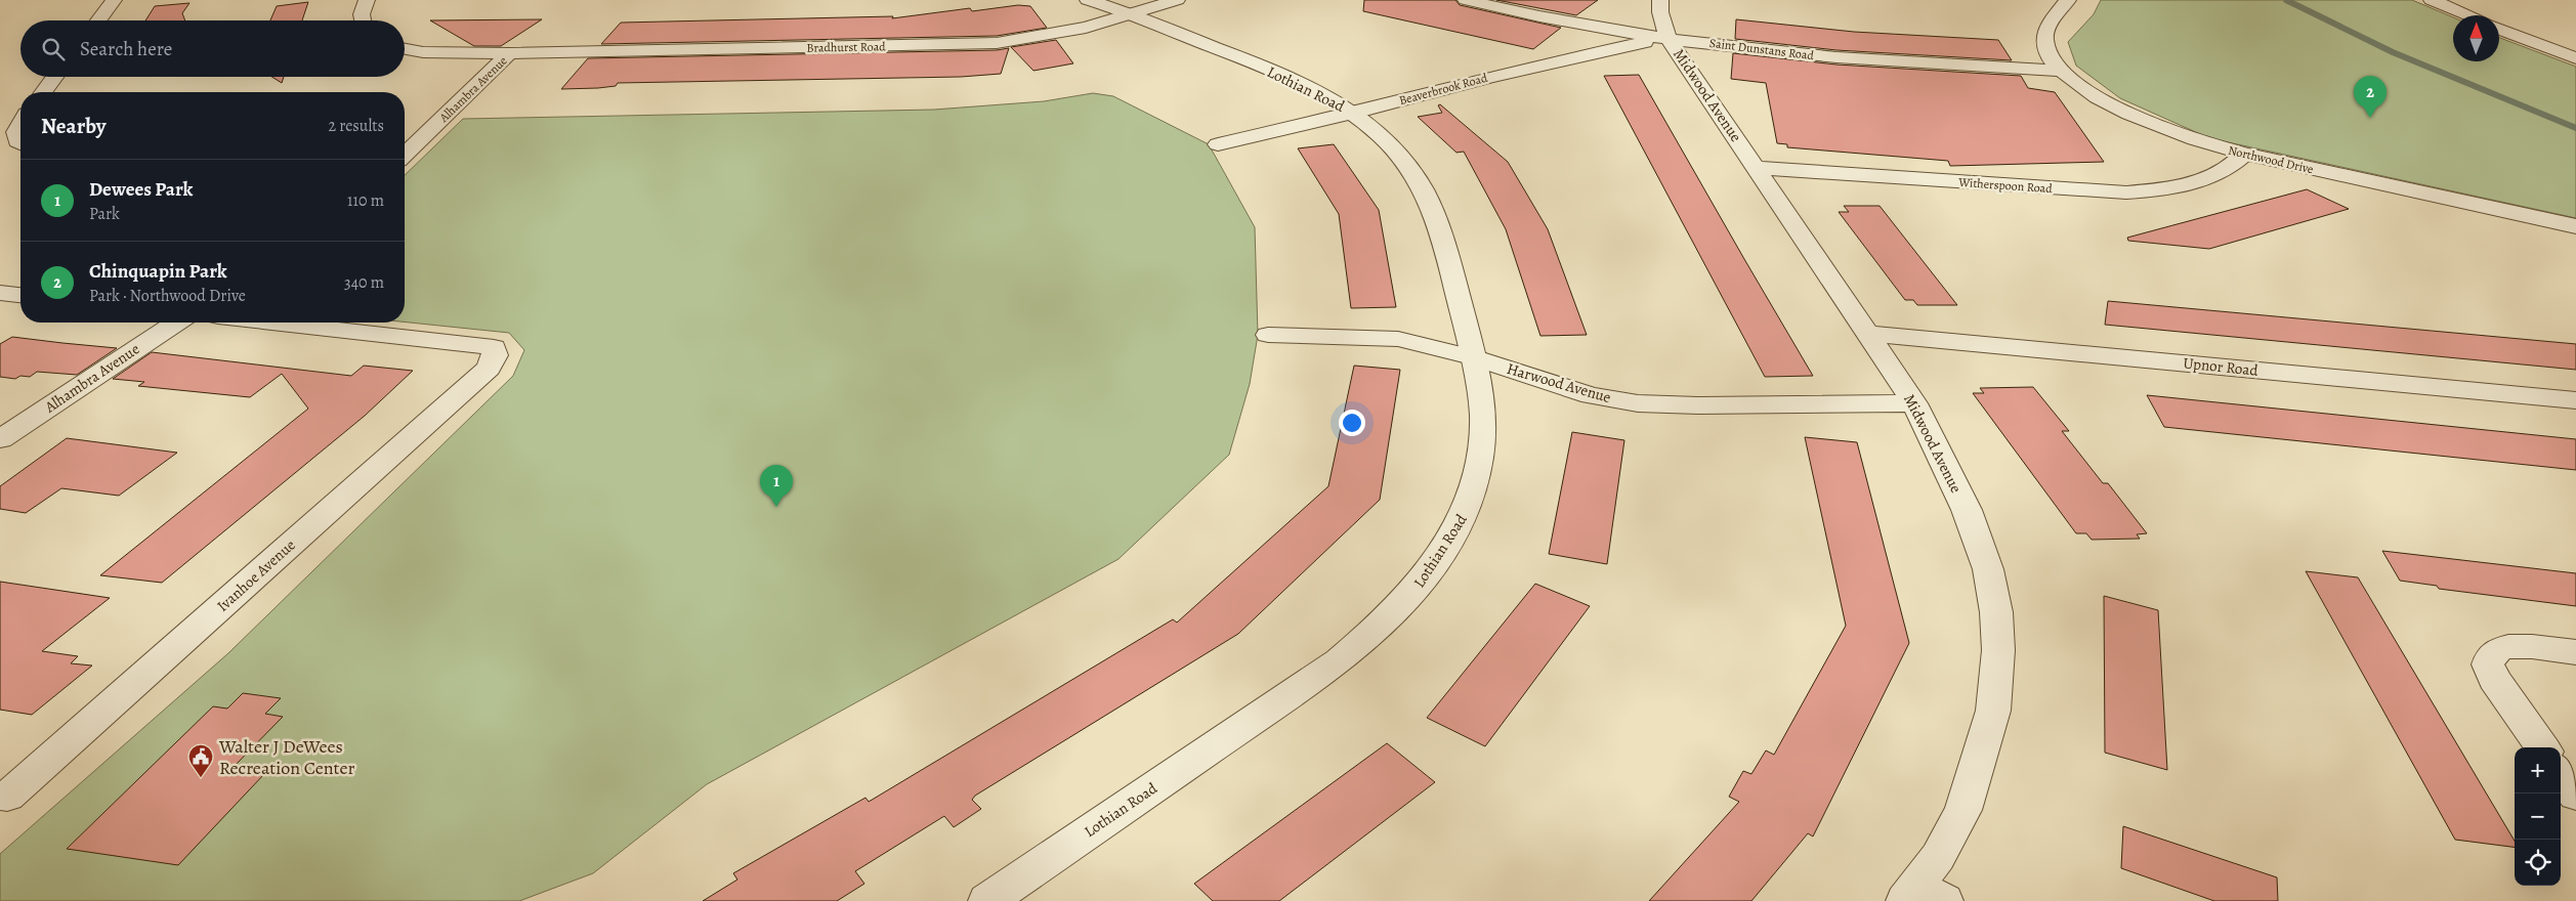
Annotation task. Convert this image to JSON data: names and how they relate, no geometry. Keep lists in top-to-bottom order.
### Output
{
  "streets": {
    "street": [
      "Bradhurst Road",
      "Saint Dunstans Road",
      "Alhambra Avenue",
      "Lothian Road",
      "Beaverbrook Road",
      "Midwood Avenue",
      "Northwood Drive",
      "Witherspoon Road",
      "Upnor Road",
      "Harwood Avenue",
      "Ivanhoe Avenue"
    ]
  },
  "crossings": [
    ["Bradhurst Road", "Alhambra Avenue"],
    ["Bradhurst Road", "Lothian Road"],
    ["Saint Dunstans Road", "Beaverbrook Road"],
    ["Saint Dunstans Road", "Midwood Avenue"],
    ["Saint Dunstans Road", "Northwood Drive"],
    ["Lothian Road", "Beaverbrook Road"],
    ["Lothian Road", "Harwood Avenue"],
    ["Beaverbrook Road", "Midwood Avenue"],
    ["Midwood Avenue", "Witherspoon Road"],
    ["Midwood Avenue", "Upnor Road"],
    ["Midwood Avenue", "Harwood Avenue"],
    ["Northwood Drive", "Witherspoon Road"]
  ],
  "places": {
    "public building": ["Walter J DeWees Recreation Center"]
  },
  "north": "top",
  "page": {
    "search": "Search here",
    "pins": ["2", "1"],
    "heading": ["Nearby", "2 results"],
    "list": [
      {
        "mark": "1",
        "name": "Dewees Park",
        "note": "Park",
        "value": "110 m"
      },
      {
        "mark": "2",
        "name": "Chinquapin Park",
        "note": "Park · Northwood Drive",
        "value": "340 m"
      }
    ],
    "map_buttons": ["+", "−"]
  }
}
